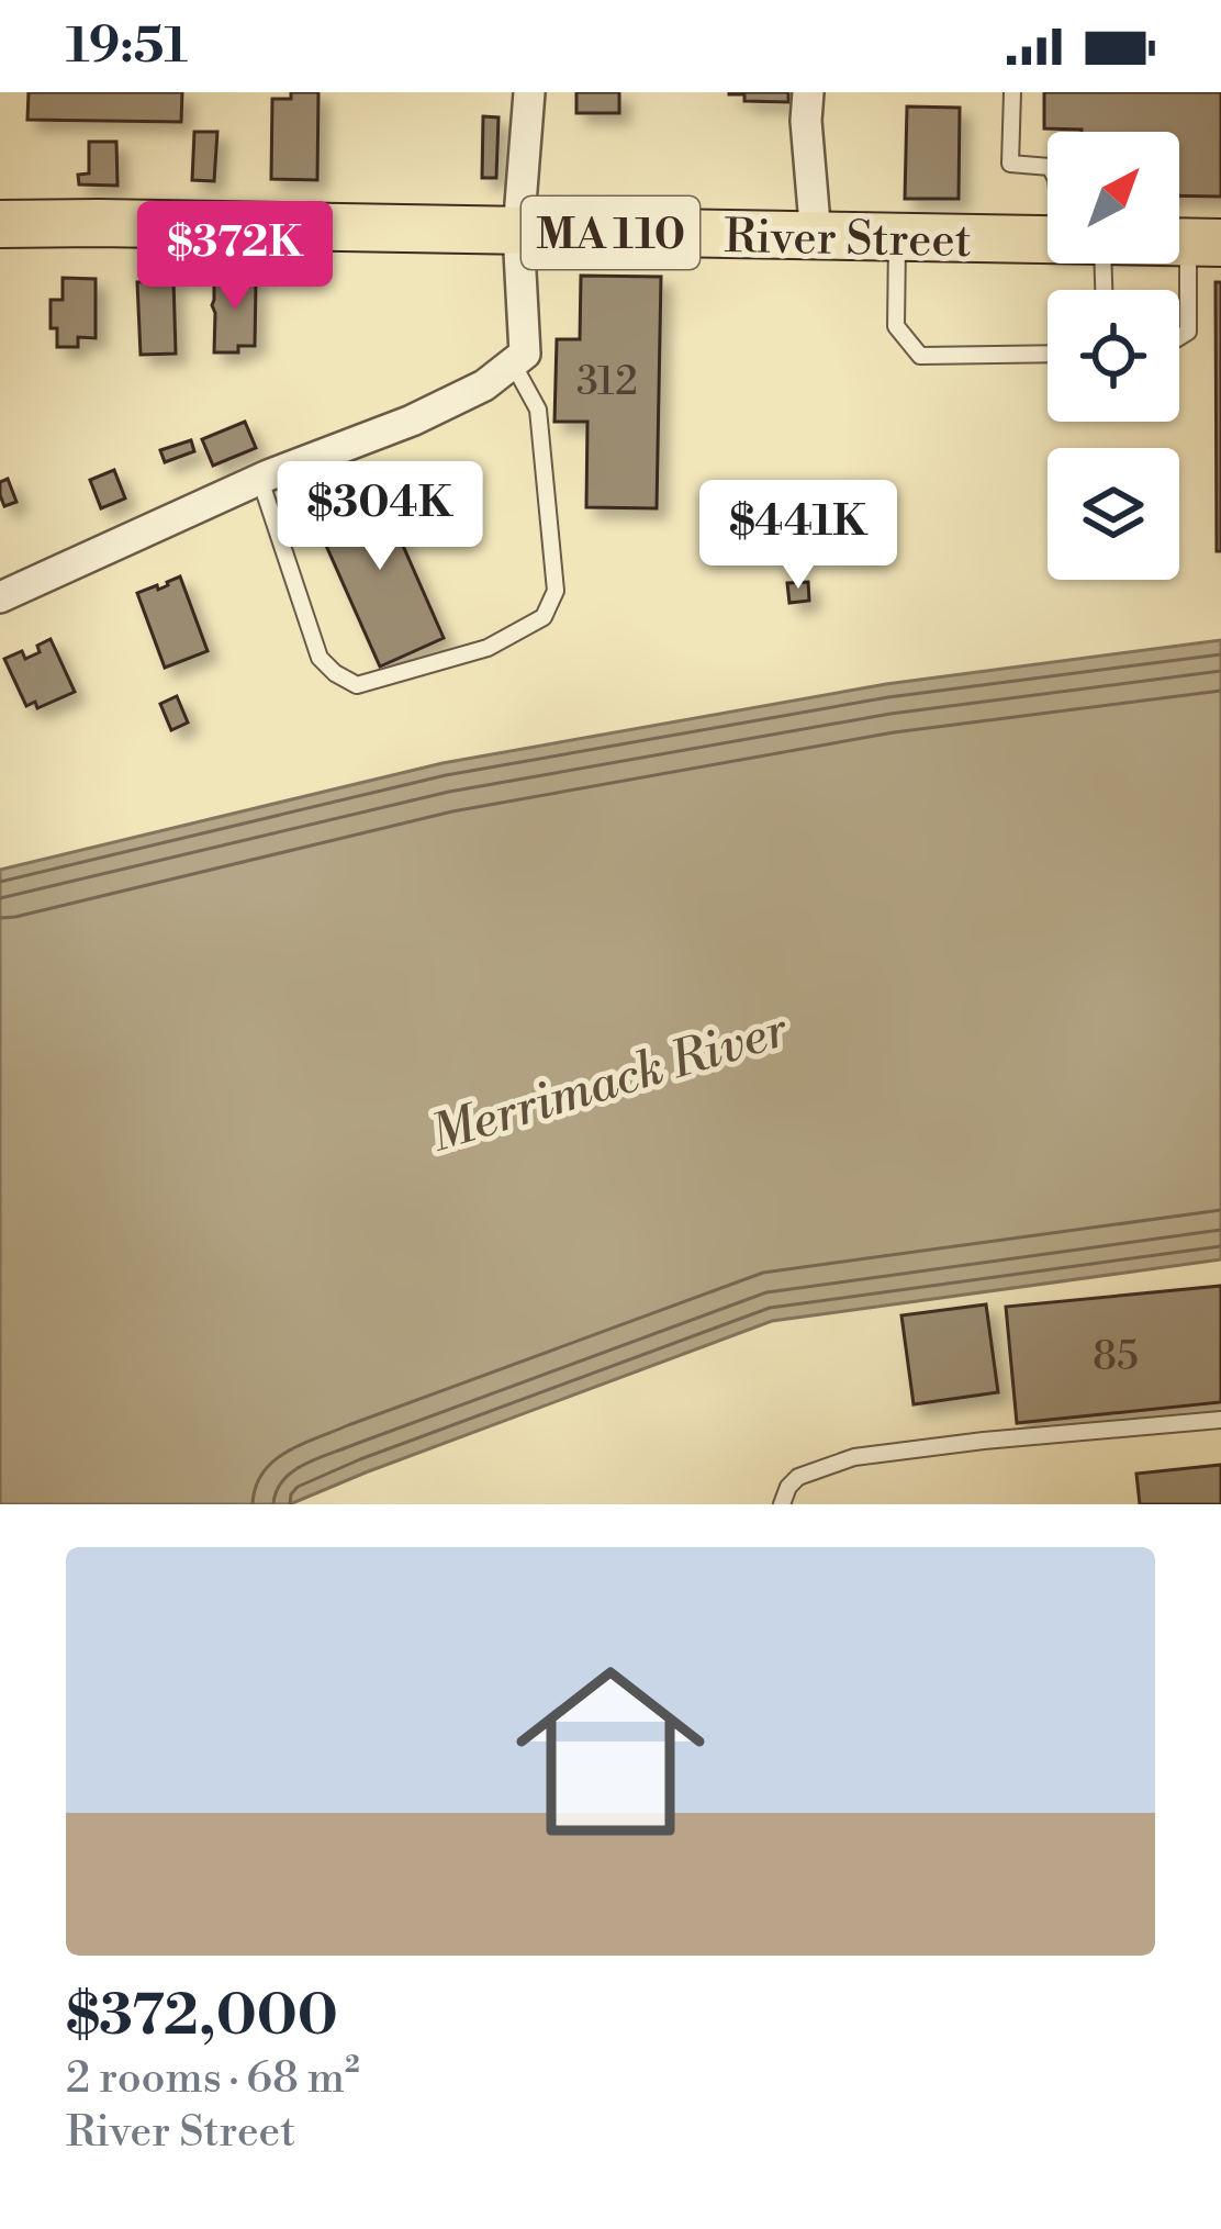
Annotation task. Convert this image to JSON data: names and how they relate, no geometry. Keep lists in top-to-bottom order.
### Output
{
  "streets": {
    "main road": ["MA 110", "River Street"]
  },
  "water": ["Merrimack River"],
  "house_numbers": ["312", "85"],
  "north": "top right",
  "page": {
    "status": "19:51",
    "price": ["$372K", "$304K", "$441K"],
    "list": [
      {
        "name": "$372,000",
        "note": "2 rooms · 68 m² · River Street"
      }
    ]
  }
}
